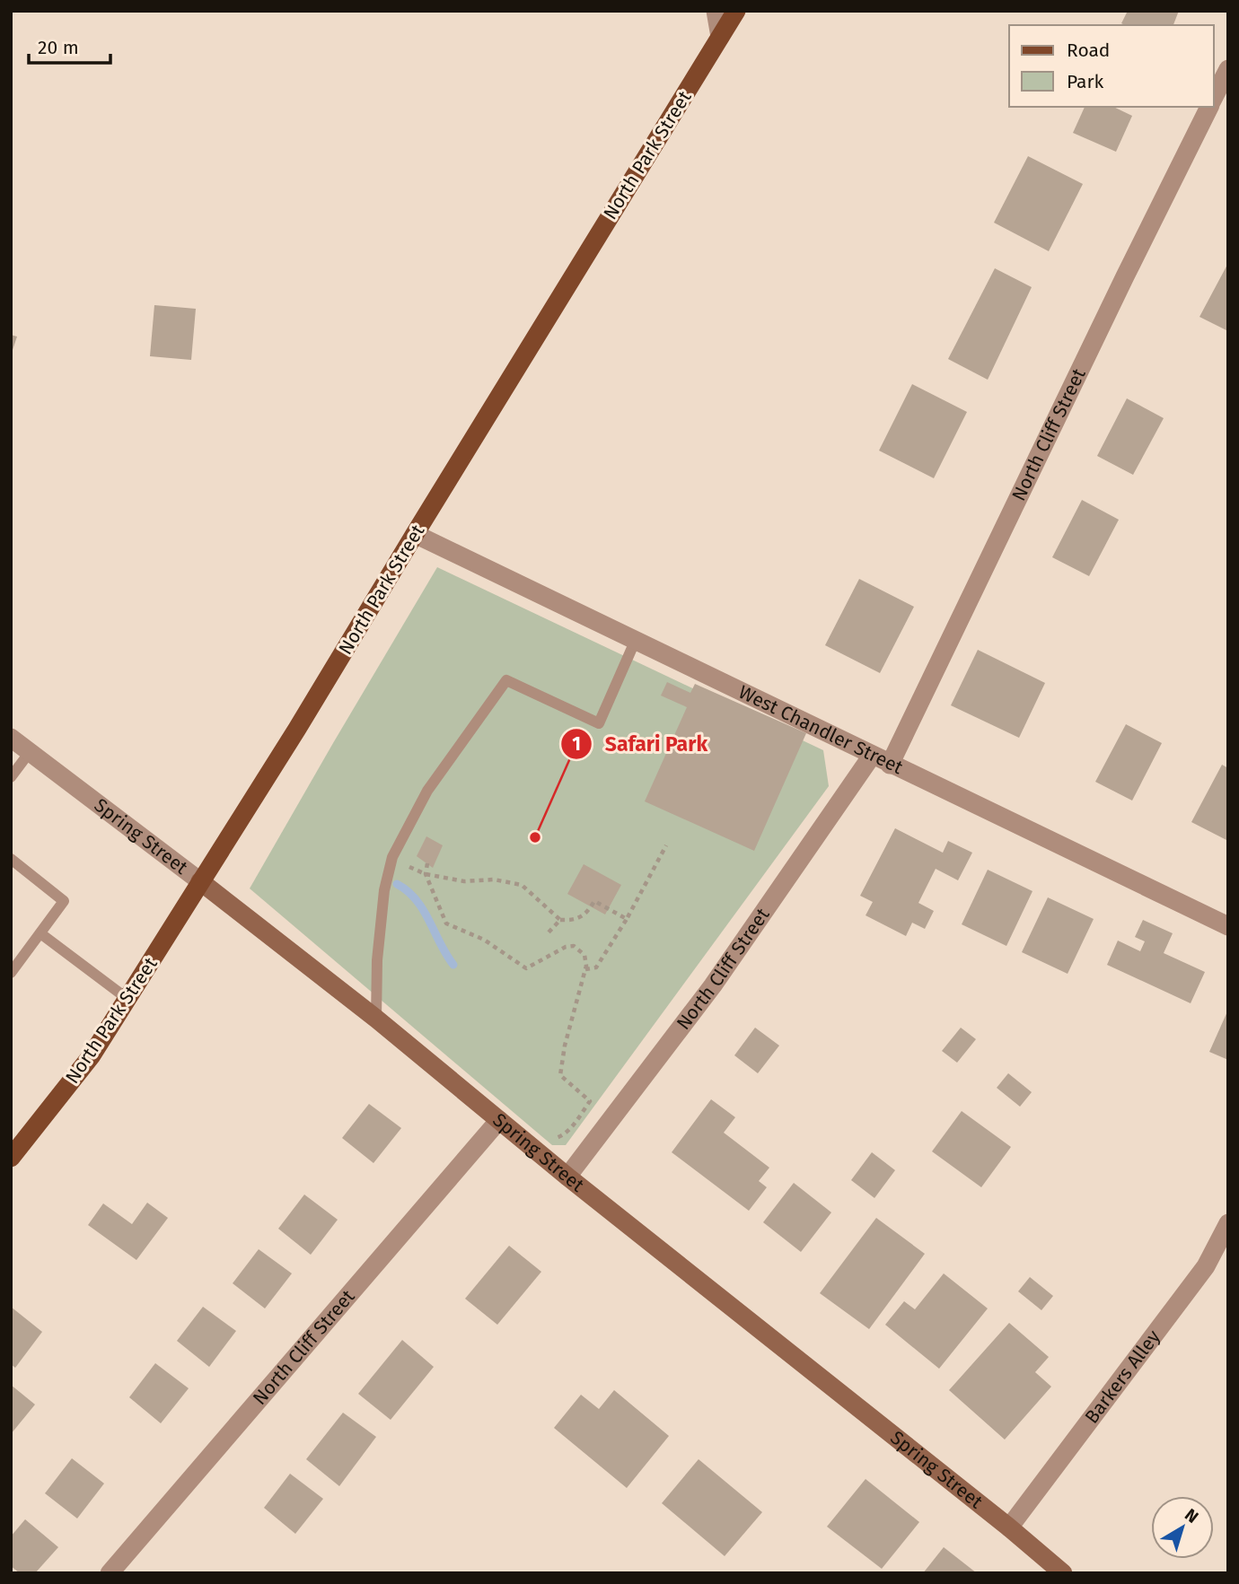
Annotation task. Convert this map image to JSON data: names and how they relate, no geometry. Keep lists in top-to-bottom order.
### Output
{
  "streets": {
    "main road": ["North Park Street"],
    "street": [
      "North Cliff Street",
      "West Chandler Street",
      "Spring Street",
      "Barkers Alley"
    ]
  },
  "crossings": [
    ["North Park Street", "West Chandler Street"],
    ["North Park Street", "Spring Street"],
    ["North Cliff Street", "West Chandler Street"],
    ["North Cliff Street", "Spring Street"],
    ["Spring Street", "Barkers Alley"]
  ],
  "places": ["Safari Park"],
  "legend": ["Road", "Park"],
  "scale_bar": "20 m",
  "north": "top right"
}
